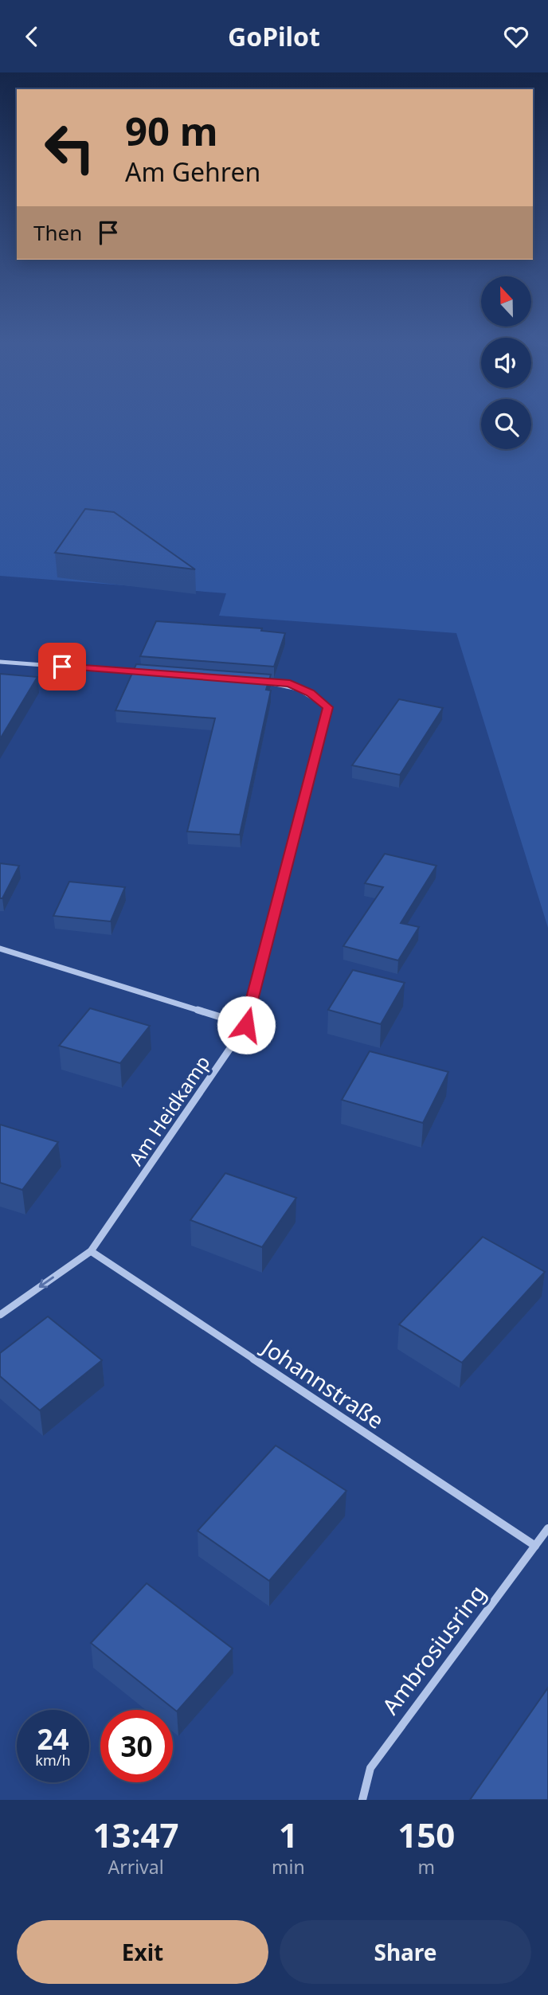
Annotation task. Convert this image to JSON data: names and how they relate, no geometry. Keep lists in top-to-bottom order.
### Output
{
  "streets": {
    "street": ["Am Heidkamp", "Johannstraße", "Ambrosiusring"]
  },
  "crossings": [
    ["Am Heidkamp", "Johannstraße"],
    ["Johannstraße", "Ambrosiusring"]
  ],
  "north": "top",
  "page": {
    "header": "GoPilot",
    "turn": ["90 m", "Am Gehren"],
    "then": "Then",
    "speed": "24 km/h",
    "limit": "30",
    "eta": [
      "13:47",
      "Arrival",
      "1",
      "min",
      "150",
      "m"
    ],
    "buttons": ["Exit", "Share"]
  }
}
